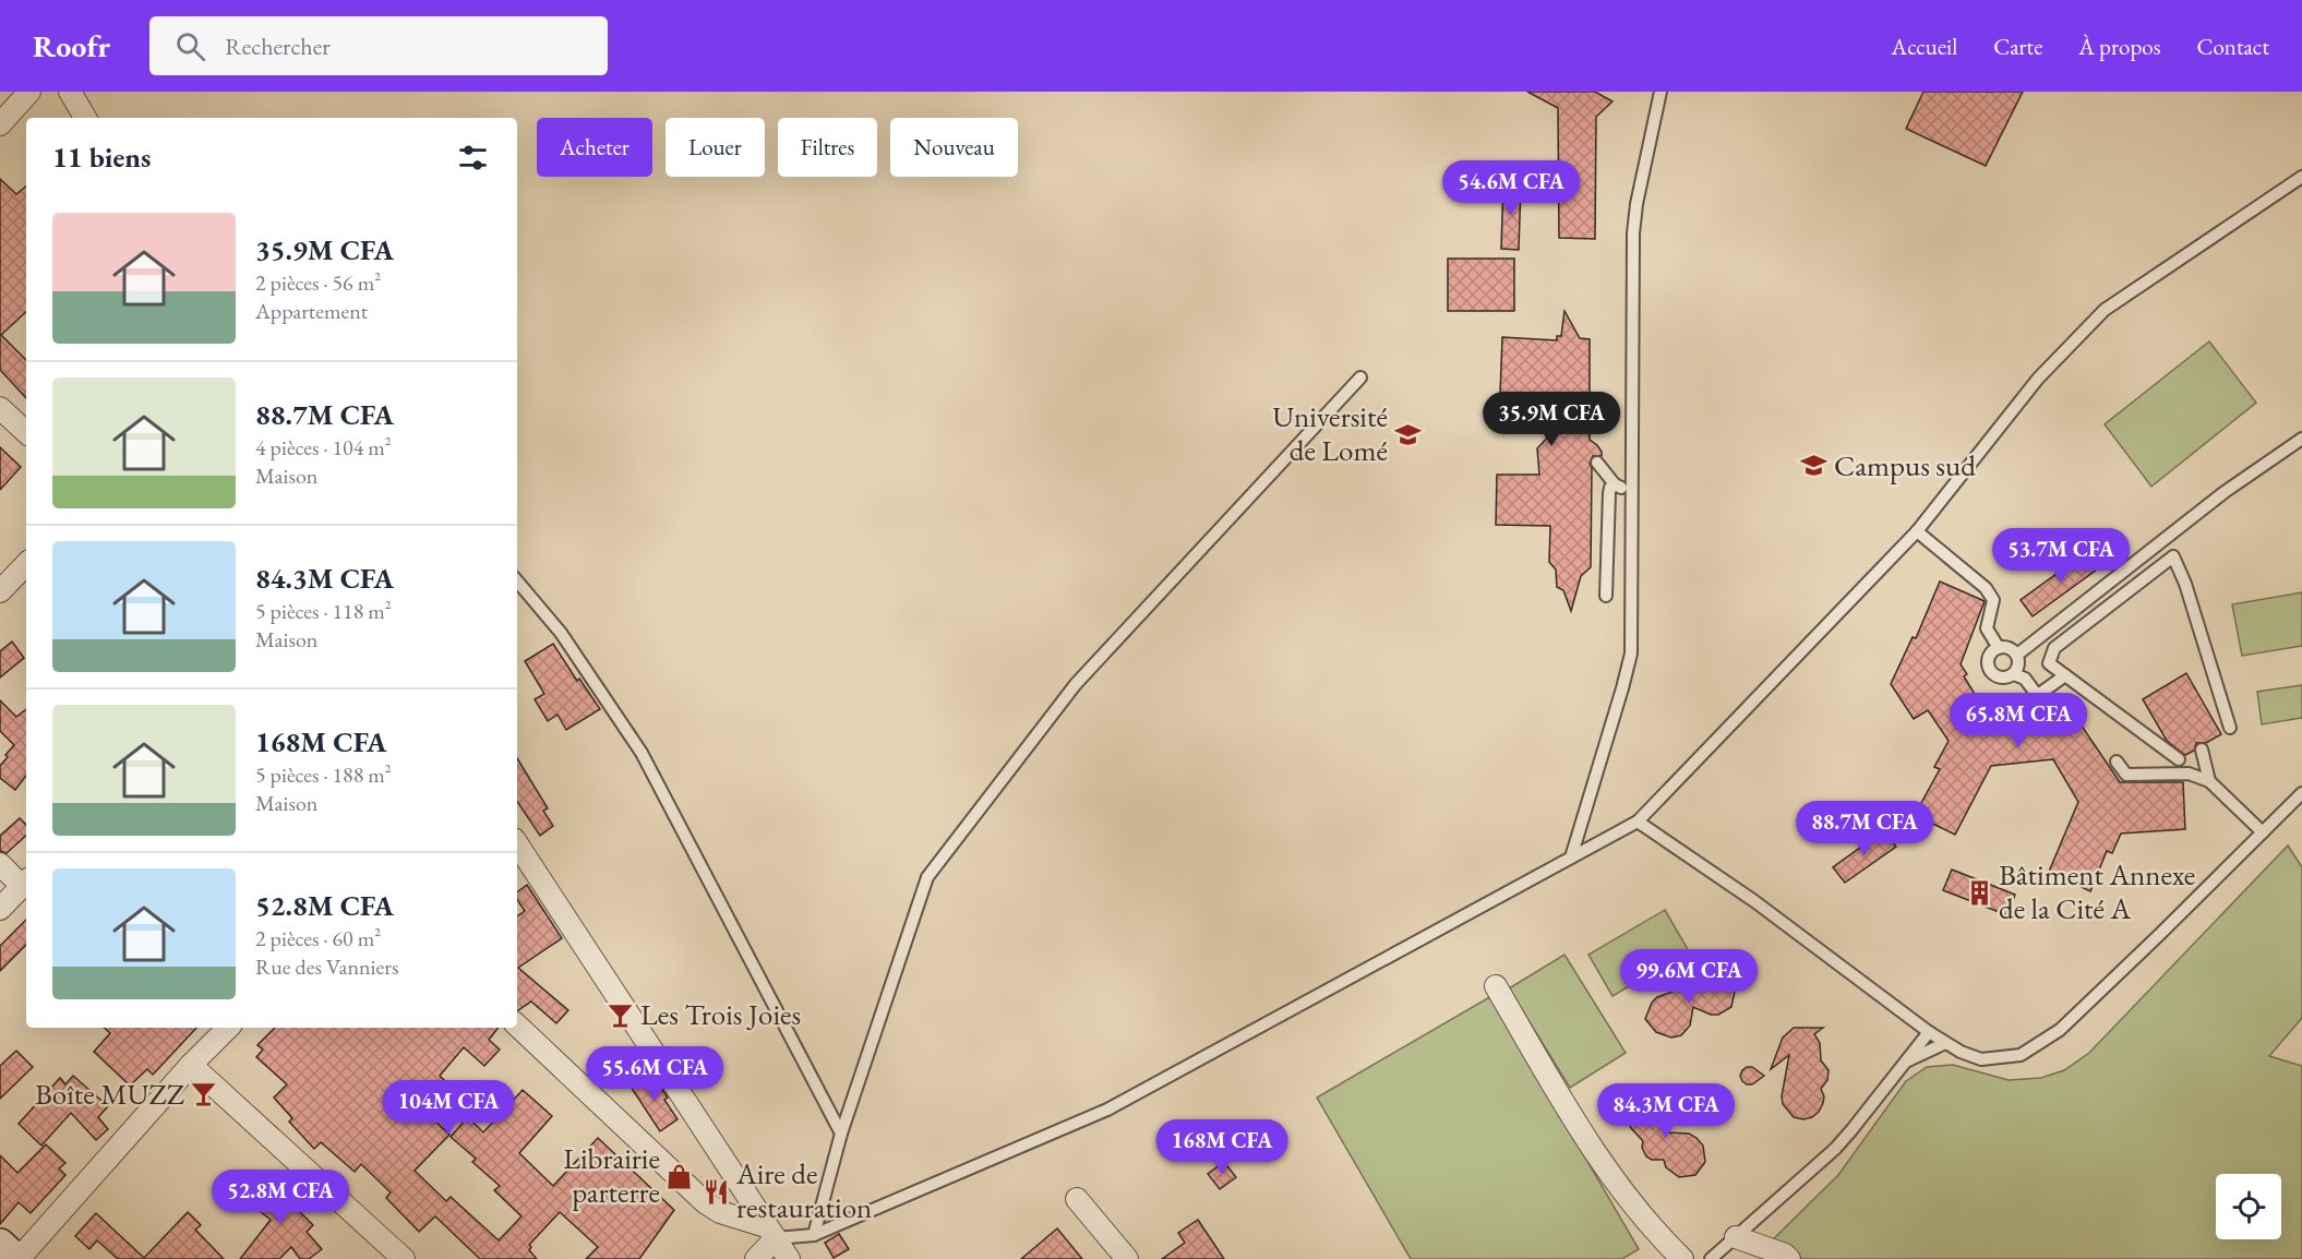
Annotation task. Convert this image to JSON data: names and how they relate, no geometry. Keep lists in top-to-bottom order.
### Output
{
  "places": {
    "school or university": ["Université de Lomé", "Campus sud"],
    "building": ["Bâtiment Annexe de la Cité A"],
    "bar": ["Les Trois Joies", "Boîte MUZZ"],
    "shop": ["Librairie parterre"],
    "restaurant": ["Aire de restauration"]
  },
  "page": {
    "header": "Roofr",
    "search": "Rechercher",
    "nav": [
      "Accueil",
      "Carte",
      "À propos",
      "Contact"
    ],
    "chip": [
      "Acheter",
      "Louer",
      "Filtres",
      "Nouveau"
    ],
    "heading": "11 biens",
    "price": [
      "54.6M CFA",
      "35.9M CFA",
      "53.7M CFA",
      "65.8M CFA",
      "88.7M CFA",
      "99.6M CFA",
      "55.6M CFA",
      "104M CFA",
      "84.3M CFA",
      "168M CFA",
      "52.8M CFA"
    ],
    "list": [
      {
        "name": "35.9M CFA",
        "note": "2 pièces · 56 m² · Appartement"
      },
      {
        "name": "88.7M CFA",
        "note": "4 pièces · 104 m² · Maison"
      },
      {
        "name": "84.3M CFA",
        "note": "5 pièces · 118 m² · Maison"
      },
      {
        "name": "168M CFA",
        "note": "5 pièces · 188 m² · Maison"
      },
      {
        "name": "52.8M CFA",
        "note": "2 pièces · 60 m² · Rue des Vanniers"
      }
    ]
  }
}
